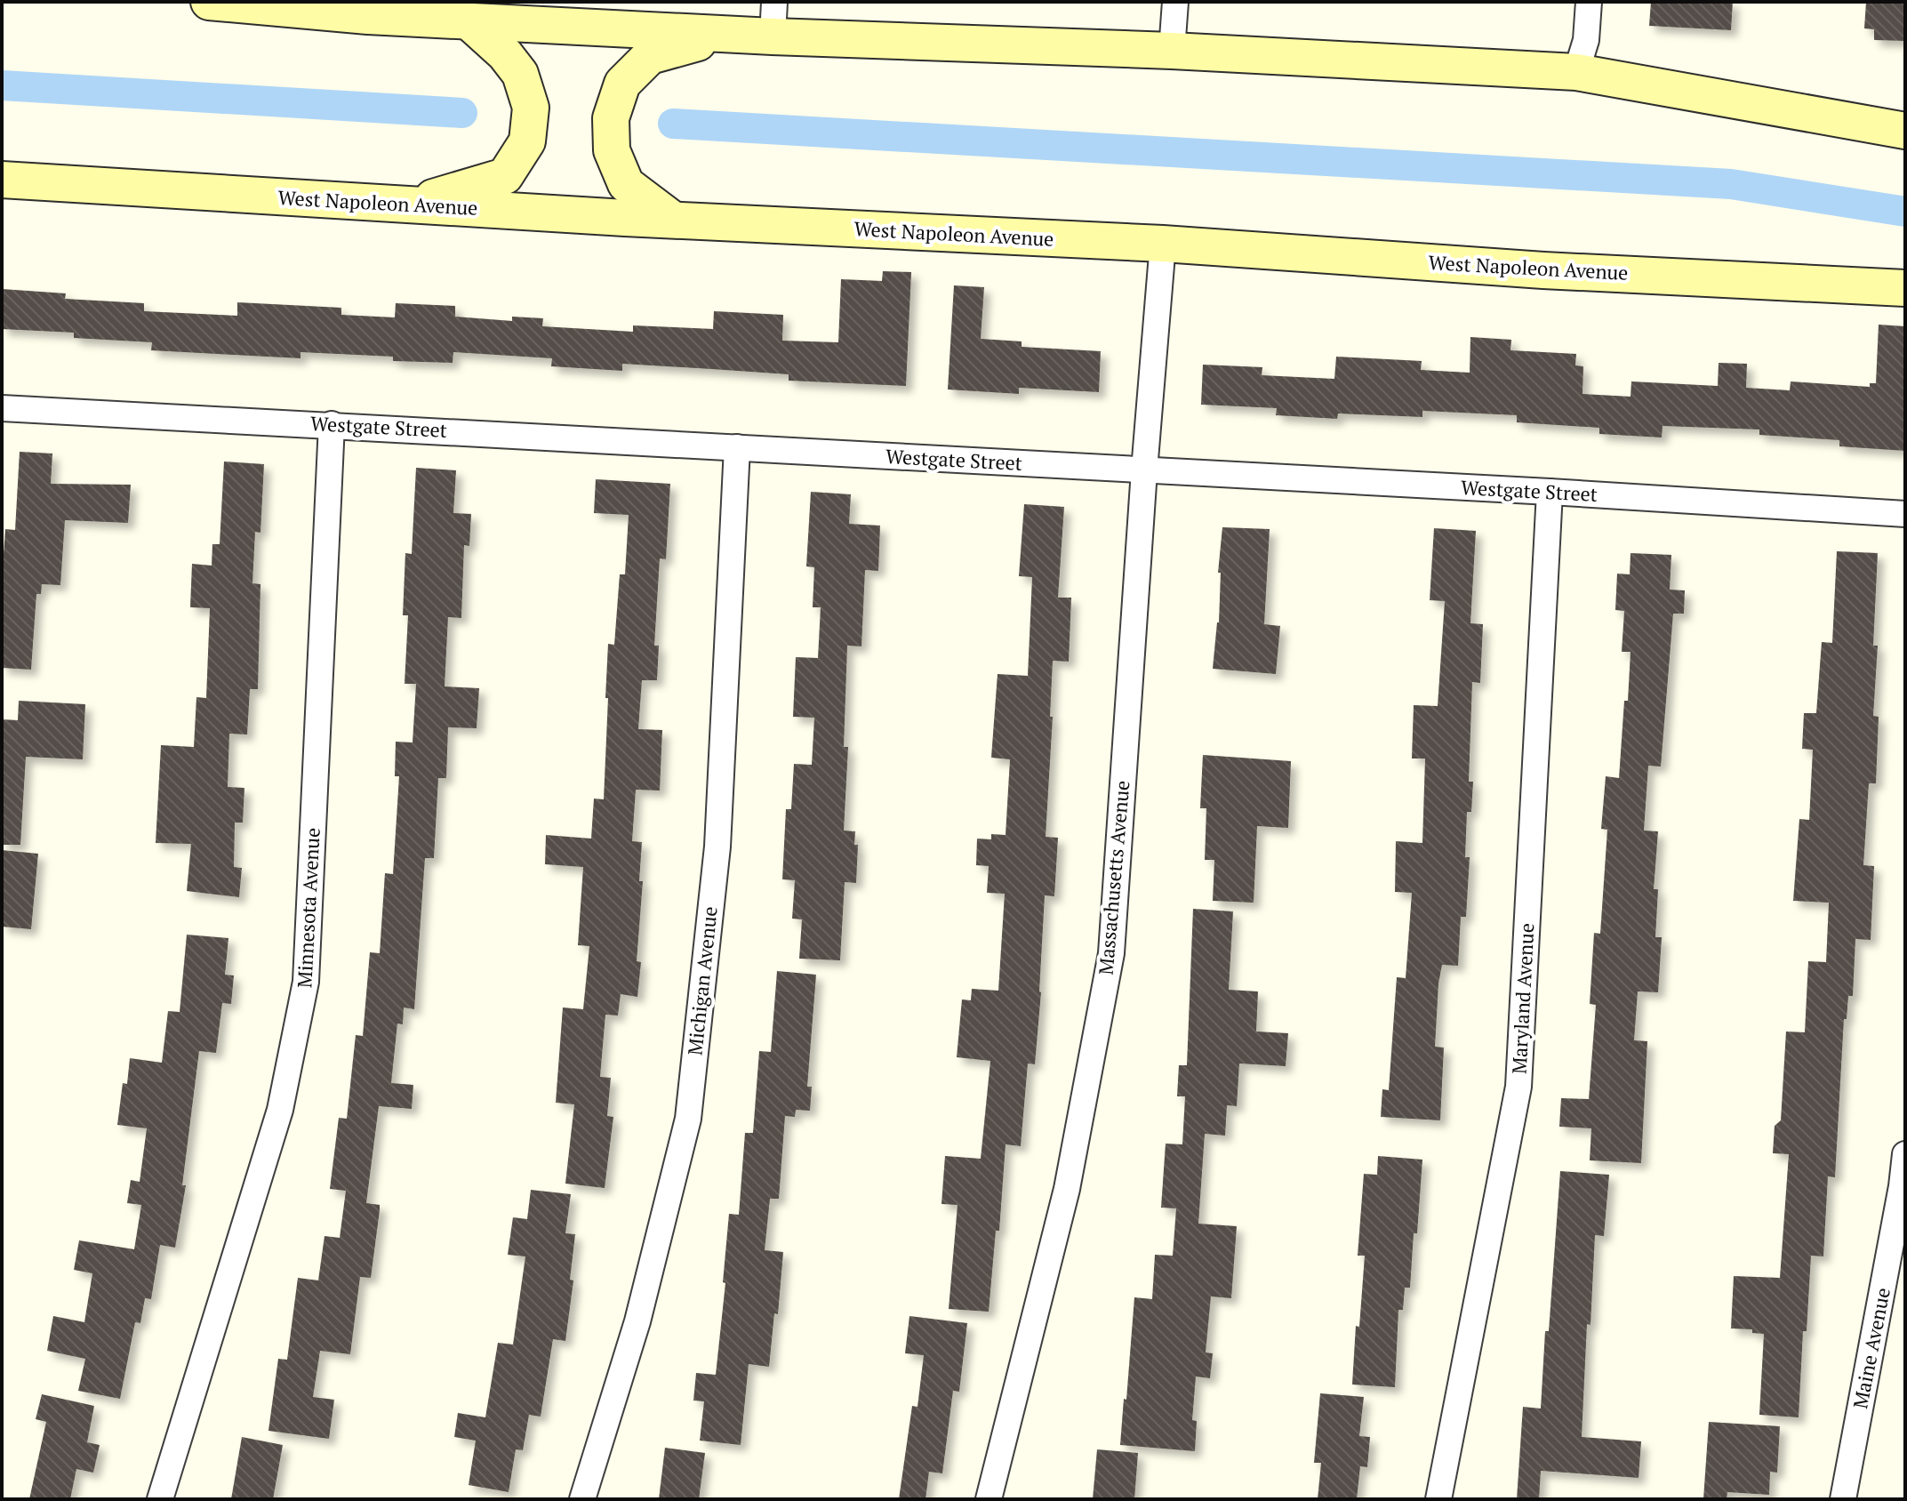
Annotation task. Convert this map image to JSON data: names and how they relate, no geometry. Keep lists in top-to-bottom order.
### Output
{
  "streets": {
    "main road": ["West Napoleon Avenue"],
    "street": [
      "Westgate Street",
      "Massachusetts Avenue",
      "Minnesota Avenue",
      "Michigan Avenue",
      "Maryland Avenue",
      "Maine Avenue"
    ]
  },
  "crossings": [
    ["West Napoleon Avenue", "Massachusetts Avenue"],
    ["Westgate Street", "Massachusetts Avenue"],
    ["Westgate Street", "Minnesota Avenue"],
    ["Westgate Street", "Michigan Avenue"],
    ["Westgate Street", "Maryland Avenue"]
  ]
}
